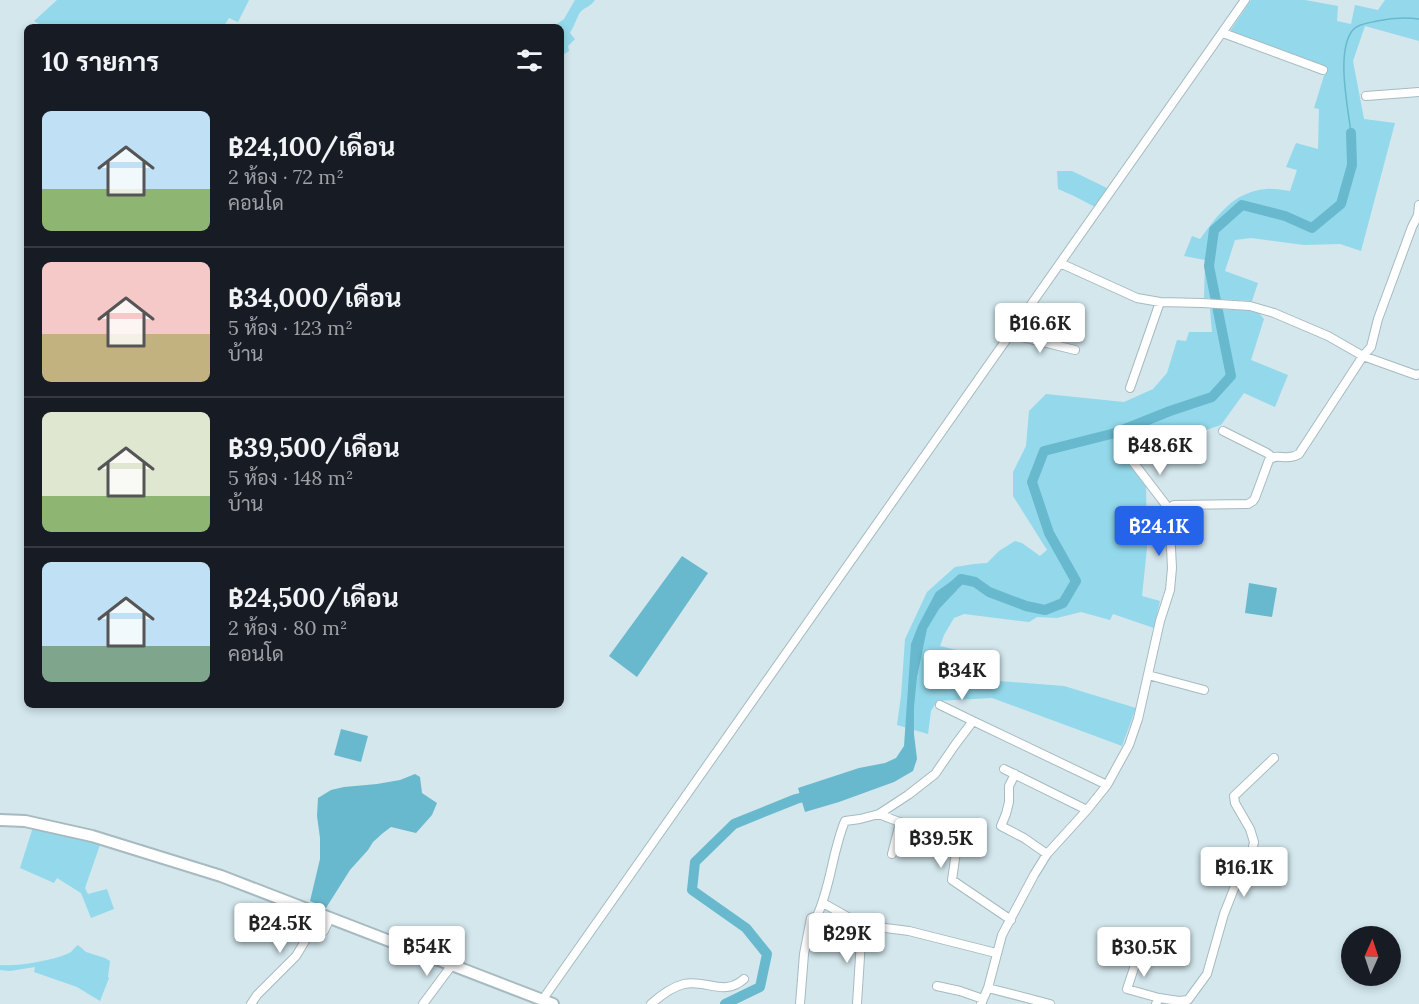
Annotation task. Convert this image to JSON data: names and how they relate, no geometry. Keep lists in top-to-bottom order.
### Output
{
  "north": "top",
  "page": {
    "heading": "10 รายการ",
    "list": [
      {
        "name": "฿24,100/เดือน",
        "note": "2 ห้อง · 72 m² · คอนโด"
      },
      {
        "name": "฿34,000/เดือน",
        "note": "5 ห้อง · 123 m² · บ้าน"
      },
      {
        "name": "฿39,500/เดือน",
        "note": "5 ห้อง · 148 m² · บ้าน"
      },
      {
        "name": "฿24,500/เดือน",
        "note": "2 ห้อง · 80 m² · คอนโด"
      }
    ],
    "price": [
      "฿16.6K",
      "฿48.6K",
      "฿24.1K",
      "฿34K",
      "฿39.5K",
      "฿16.1K",
      "฿24.5K",
      "฿29K",
      "฿54K",
      "฿30.5K"
    ]
  }
}
